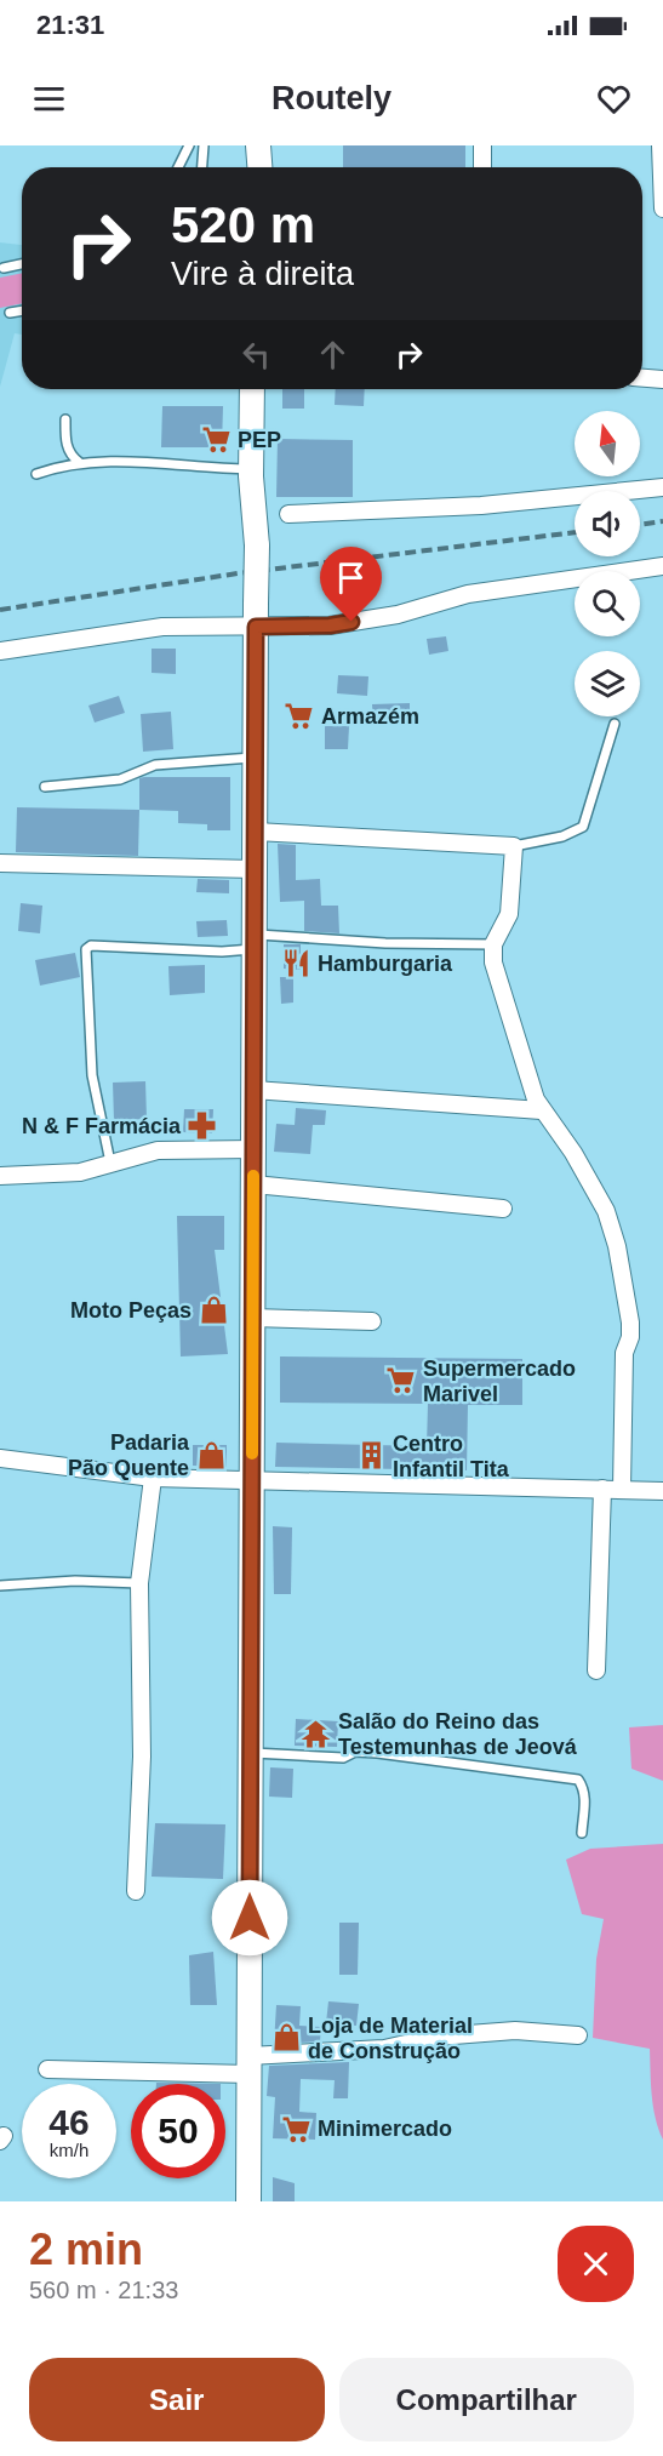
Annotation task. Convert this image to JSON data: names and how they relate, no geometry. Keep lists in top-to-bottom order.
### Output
{
  "places": {
    "supermarket": [
      "PEP",
      "Armazém",
      "Supermercado Marivel",
      "Minimercado"
    ],
    "restaurant": ["Hamburgaria"],
    "pharmacy": ["N & F Farmácia"],
    "shop": ["Moto Peças", "Padaria Pão Quente", "Loja de Material de Construção"],
    "building": ["Centro Infantil Tita"],
    "temple": ["Salão do Reino das Testemunhas de Jeová"]
  },
  "north": "top",
  "page": {
    "status": "21:31",
    "header": "Routely",
    "turn": ["520 m", "Vire à direita"],
    "speed": "46 km/h",
    "limit": "50",
    "heading": ["2 min", "560 m · 21:33"],
    "buttons": ["Sair", "Compartilhar"]
  }
}
